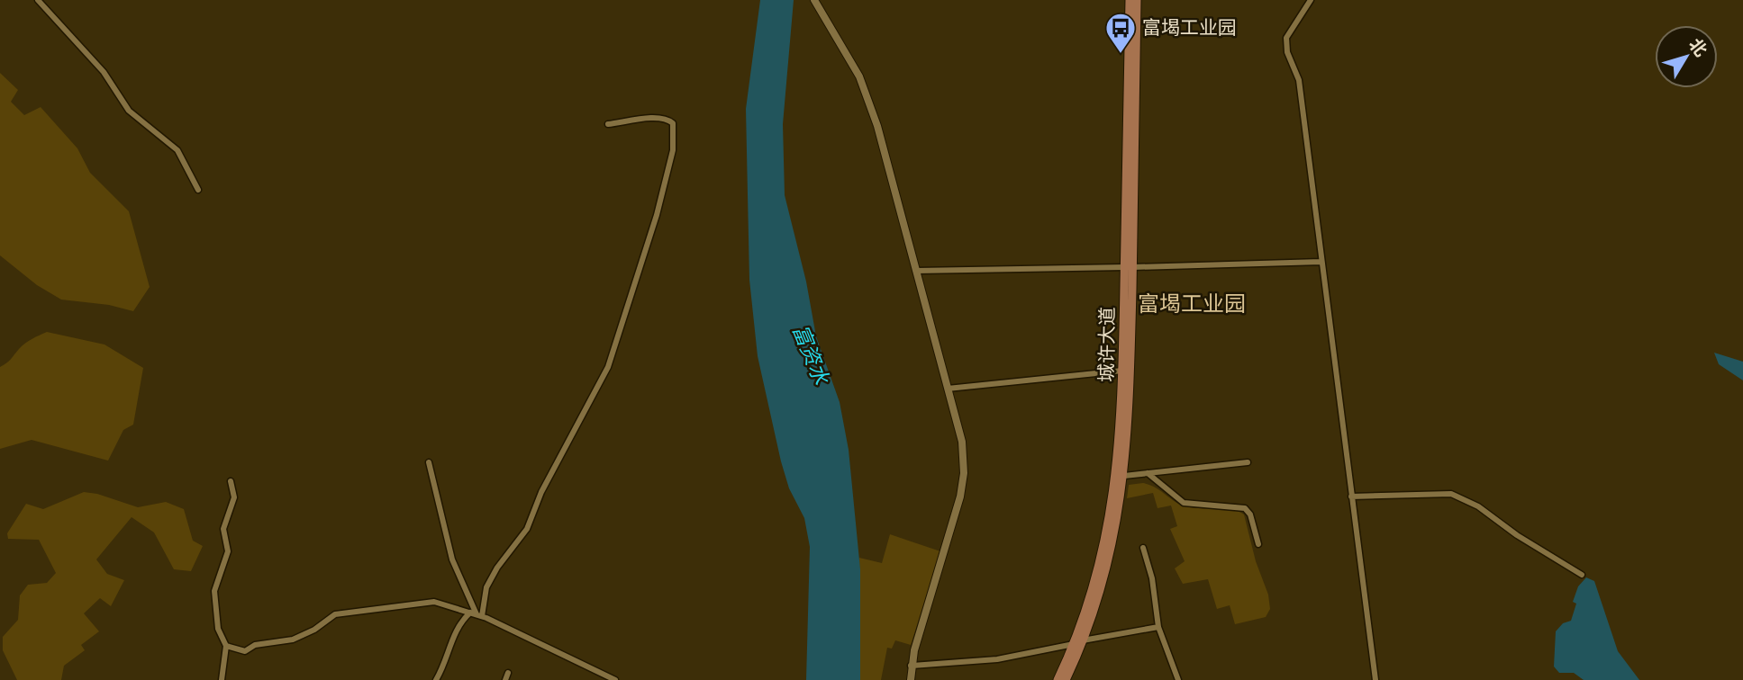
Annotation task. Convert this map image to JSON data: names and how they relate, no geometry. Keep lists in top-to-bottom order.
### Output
{
  "streets": {
    "main road": ["城许大道"]
  },
  "districts": ["富堨工业园"],
  "water": ["富资水"],
  "places": {
    "bus stop": ["富堨工业园"]
  },
  "north": "top right"
}
